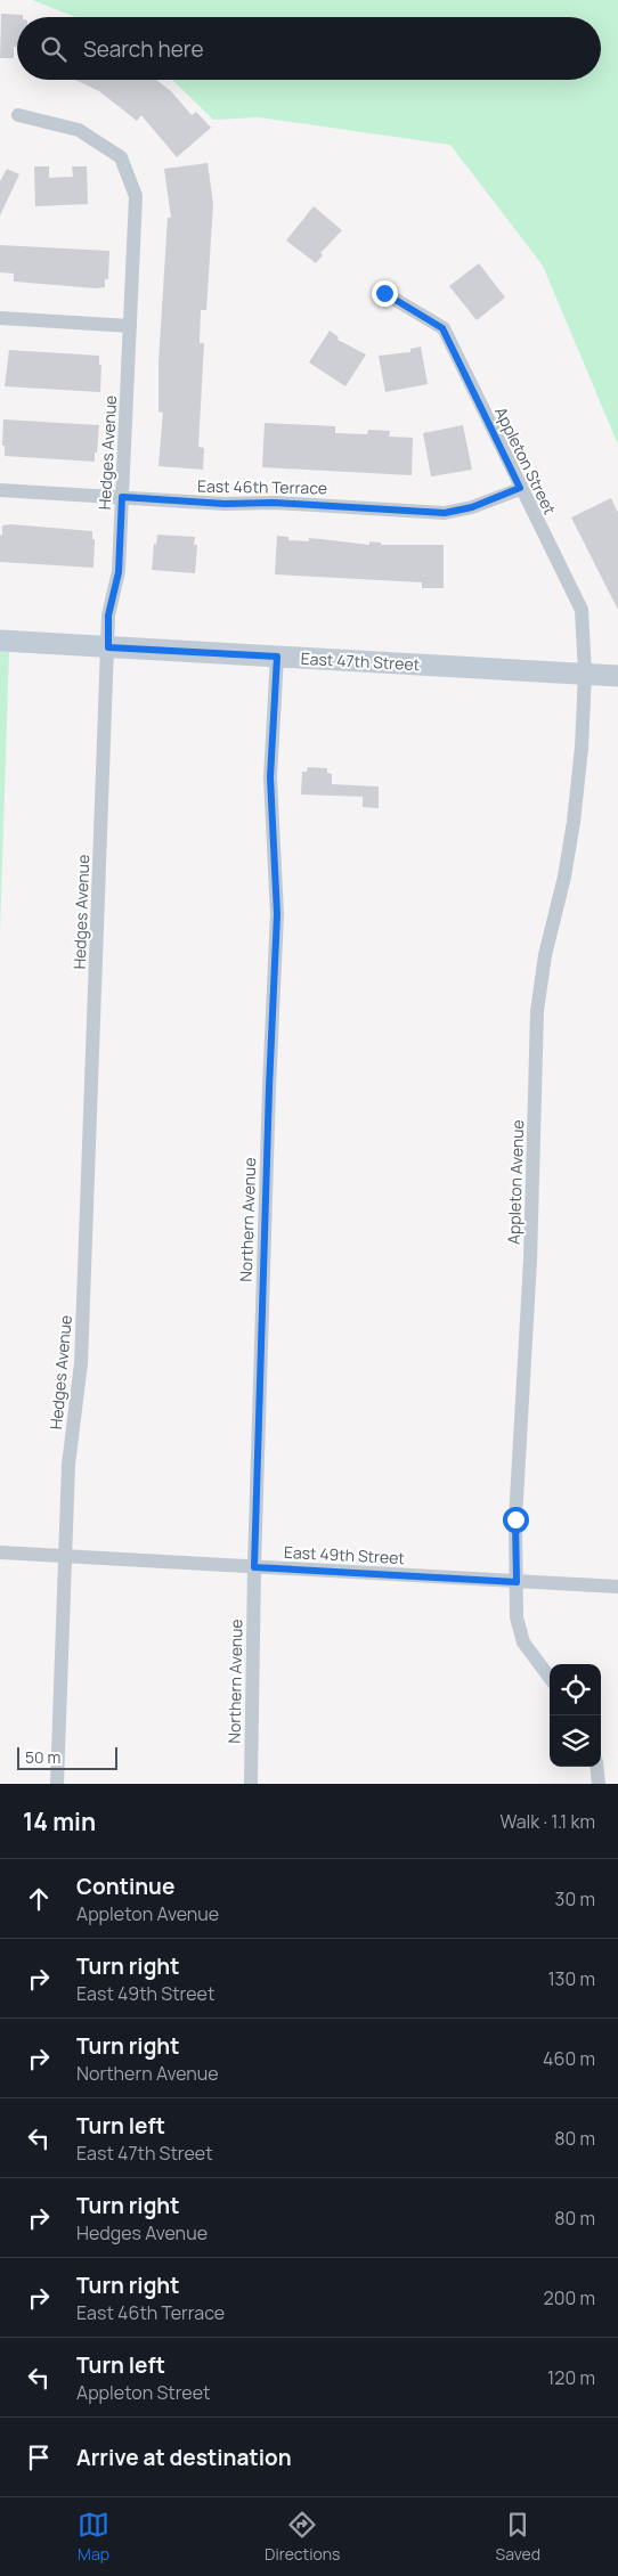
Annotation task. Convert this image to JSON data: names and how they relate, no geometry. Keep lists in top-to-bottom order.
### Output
{
  "streets": {
    "main road": ["East 47th Street"],
    "street": [
      "Hedges Avenue",
      "Appleton Street",
      "East 46th Terrace",
      "Appleton Avenue",
      "Northern Avenue",
      "East 49th Street"
    ]
  },
  "crossings": [
    ["Hedges Avenue", "East 46th Terrace"],
    ["Hedges Avenue", "East 47th Street"],
    ["Hedges Avenue", "East 49th Street"],
    ["Appleton Street", "East 46th Terrace"],
    ["Appleton Street", "East 47th Street"],
    ["Appleton Street", "Appleton Avenue"],
    ["East 47th Street", "Appleton Avenue"],
    ["East 47th Street", "Northern Avenue"],
    ["Appleton Avenue", "East 49th Street"],
    ["Northern Avenue", "East 49th Street"]
  ],
  "scale_bar": "50 m",
  "page": {
    "search": "Search here",
    "scale": "50 m",
    "heading": ["14 min", "Walk · 1.1 km"],
    "list": [
      ["Continue", "Appleton Avenue", "30 m"],
      ["Turn right", "East 49th Street", "130 m"],
      ["Turn right", "Northern Avenue", "460 m"],
      ["Turn left", "East 47th Street", "80 m"],
      ["Turn right", "Hedges Avenue", "80 m"],
      ["Turn right", "East 46th Terrace", "200 m"],
      ["Turn left", "Appleton Street", "120 m"],
      "Arrive at destination"
    ],
    "nav": ["Map", "Directions", "Saved"]
  }
}
